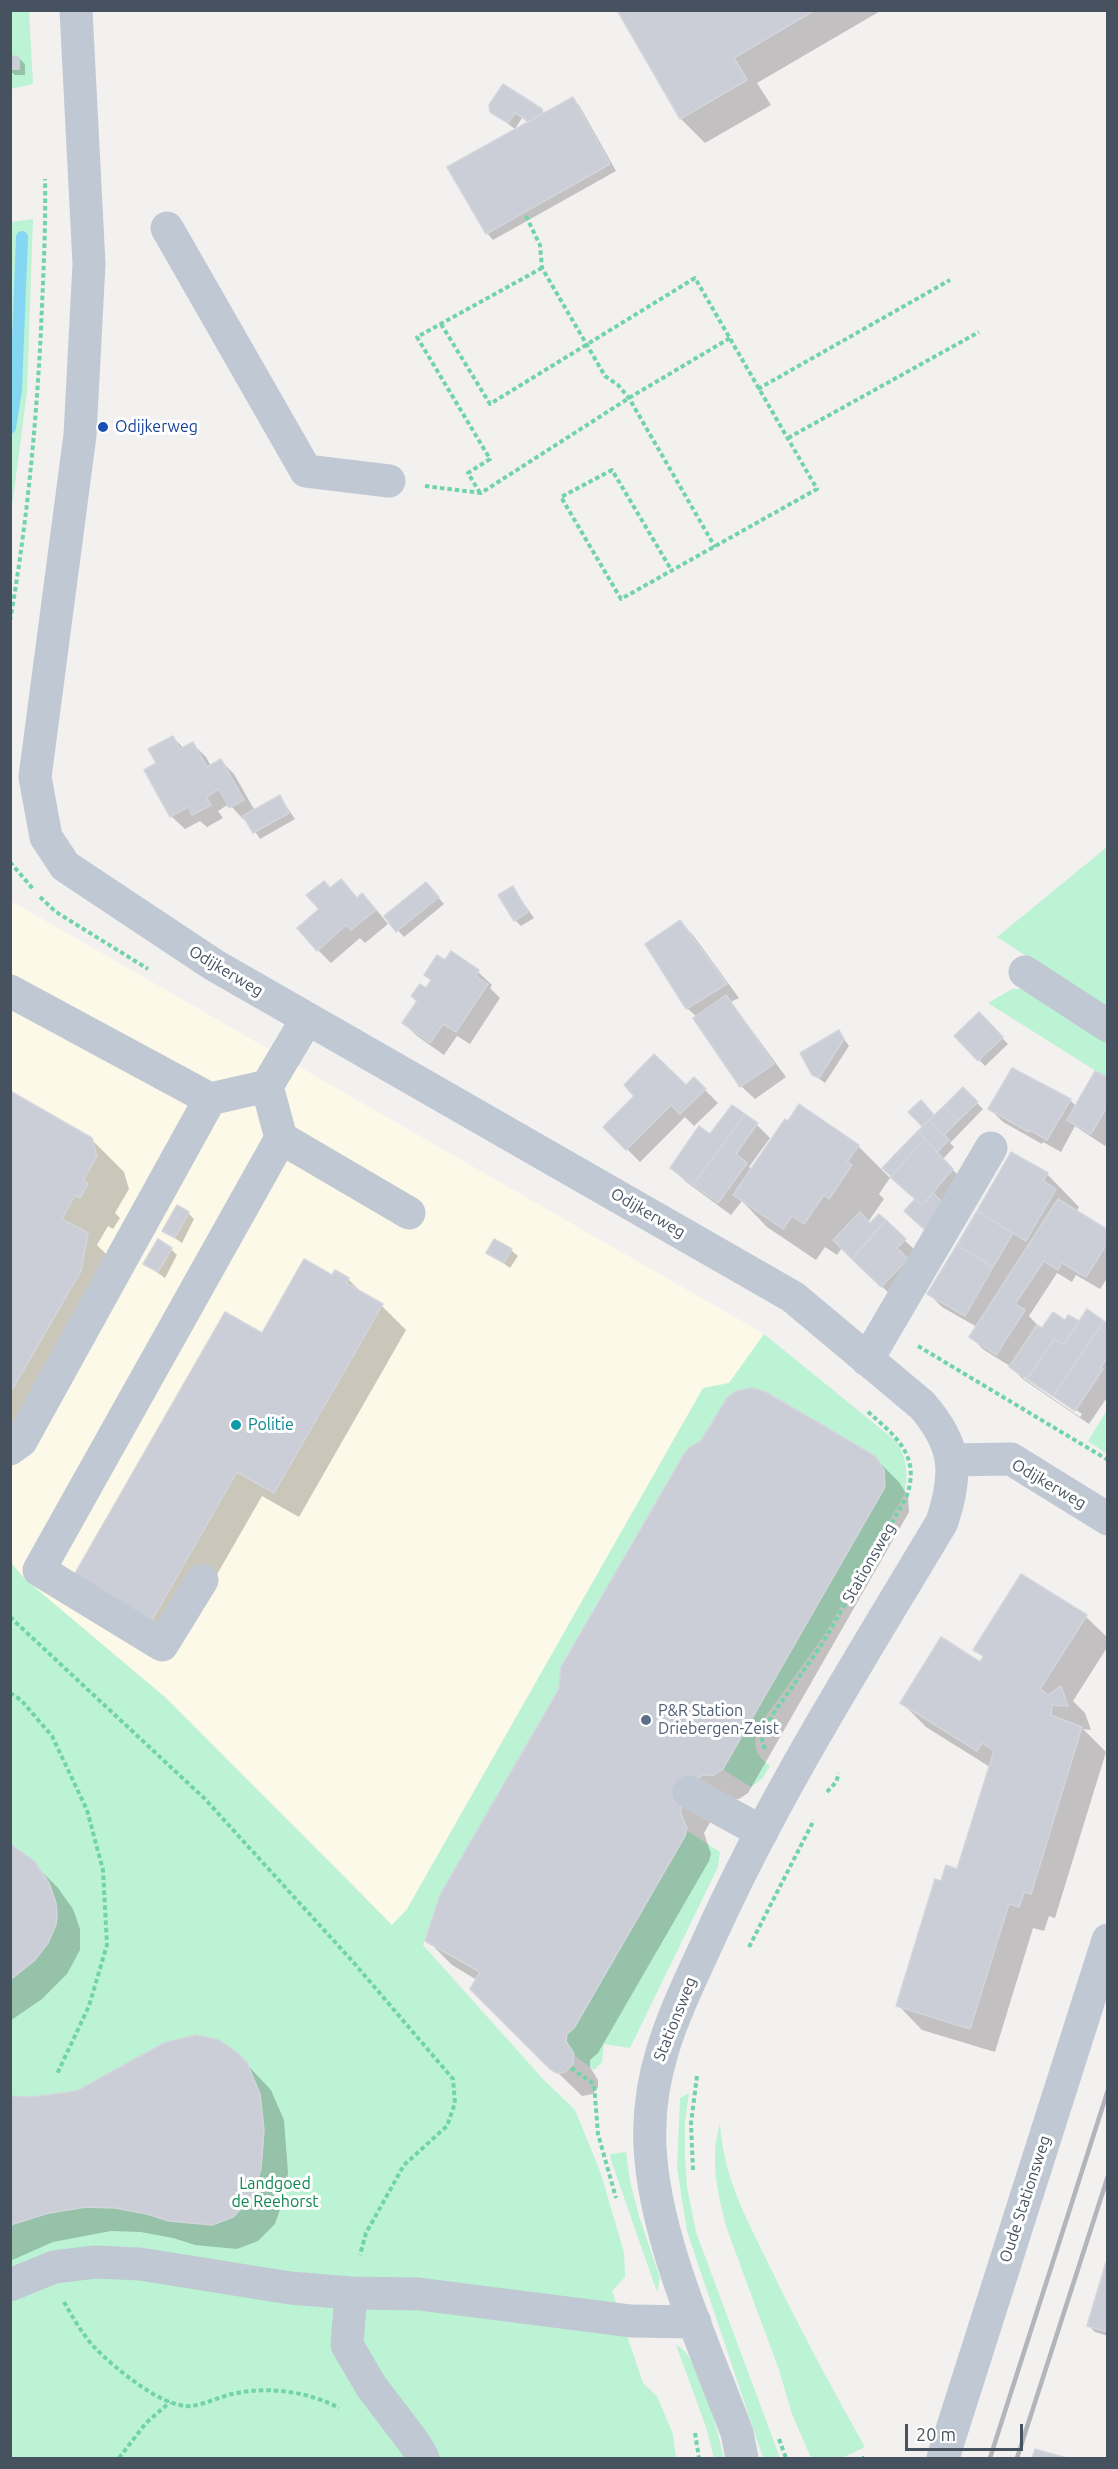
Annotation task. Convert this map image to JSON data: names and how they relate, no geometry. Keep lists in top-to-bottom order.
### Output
{
  "streets": {
    "street": ["Odijkerweg", "Stationsweg", "Oude Stationsweg"]
  },
  "crossings": [
    ["Odijkerweg", "Stationsweg"]
  ],
  "parks": ["Landgoed de Reehorst"],
  "places": ["Odijkerweg", "Politie", "P&R Station Driebergen-Zeist"],
  "scale_bar": "20 m"
}
